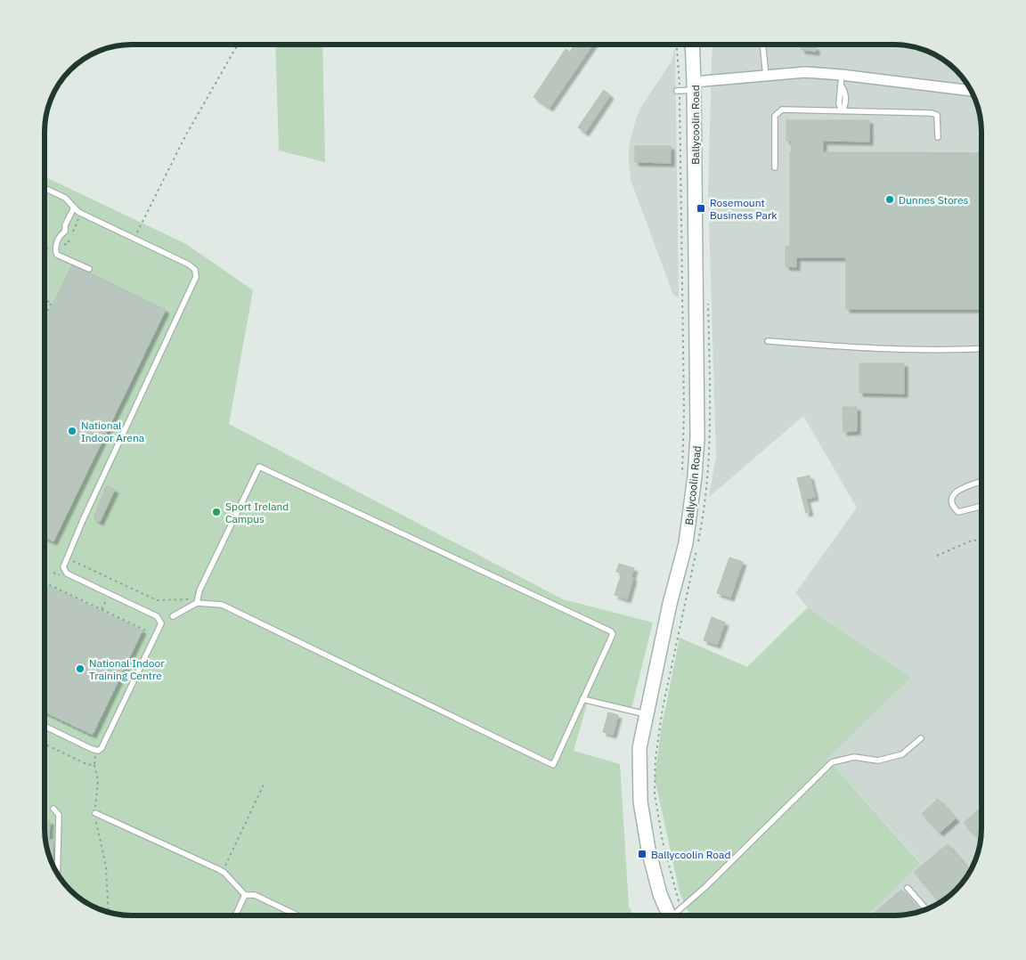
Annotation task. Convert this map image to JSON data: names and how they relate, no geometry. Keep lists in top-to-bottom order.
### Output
{
  "streets": {
    "street": ["Ballycoolin Road"]
  },
  "places": {
    "other": [
      "Dunnes Stores",
      "National Indoor Arena",
      "Sport Ireland Campus",
      "National Indoor Training Centre"
    ],
    "transit": ["Rosemount Business Park", "Ballycoolin Road"]
  }
}
